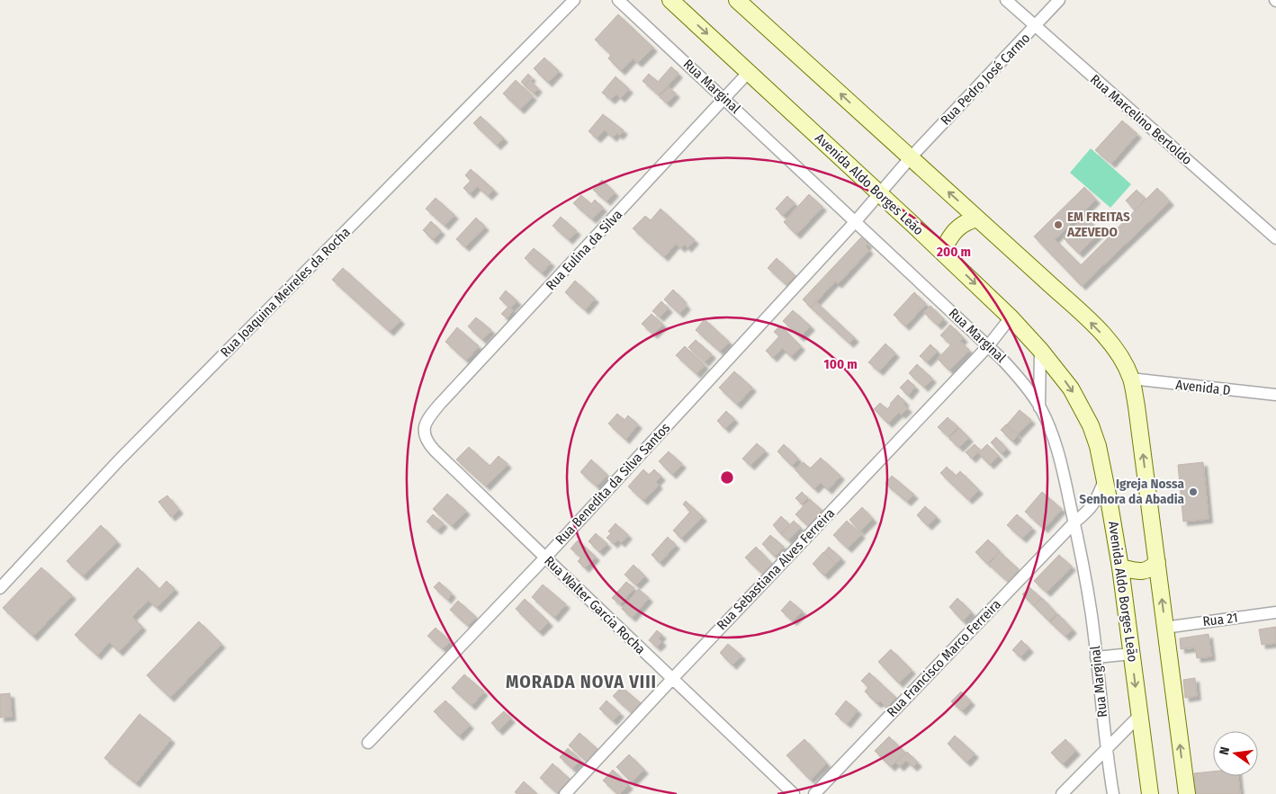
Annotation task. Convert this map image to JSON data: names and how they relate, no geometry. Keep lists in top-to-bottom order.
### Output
{
  "streets": {
    "street": [
      "Rua Pedro José Carmo",
      "Rua Marginal",
      "Rua Marcelino Bertoldo",
      "Avenida Aldo Borges Leão",
      "Rua Eulina da Silva",
      "Rua Joaquina Meireles da Rocha",
      "Avenida D",
      "Rua Benedita da Silva Santos",
      "Rua Sebastiana Alves Ferreira",
      "Rua Walter Garcia Rocha",
      "Rua 21",
      "Rua Francisco Marco Ferreira"
    ]
  },
  "crossings": [
    ["Rua Pedro José Carmo", "Rua Marcelino Bertoldo"],
    ["Rua Pedro José Carmo", "Avenida Aldo Borges Leão"],
    ["Rua Pedro José Carmo", "Rua Benedita da Silva Santos"],
    ["Rua Marginal", "Rua Eulina da Silva"],
    ["Rua Marginal", "Rua Benedita da Silva Santos"],
    ["Rua Marginal", "Rua Sebastiana Alves Ferreira"],
    ["Rua Marginal", "Rua Francisco Marco Ferreira"],
    ["Avenida Aldo Borges Leão", "Rua Eulina da Silva"],
    ["Avenida Aldo Borges Leão", "Rua Benedita da Silva Santos"],
    ["Avenida Aldo Borges Leão", "Rua Sebastiana Alves Ferreira"],
    ["Avenida Aldo Borges Leão", "Rua Francisco Marco Ferreira"],
    ["Rua Eulina da Silva", "Rua Walter Garcia Rocha"],
    ["Rua Benedita da Silva Santos", "Rua Walter Garcia Rocha"],
    ["Rua Sebastiana Alves Ferreira", "Rua Walter Garcia Rocha"]
  ],
  "districts": ["MORADA NOVA VIII"],
  "places": ["EM FREITAS AZEVEDO", "Igreja Nossa Senhora da Abadia"],
  "north": "left",
  "rings": ["200 m", "100 m"]
}
